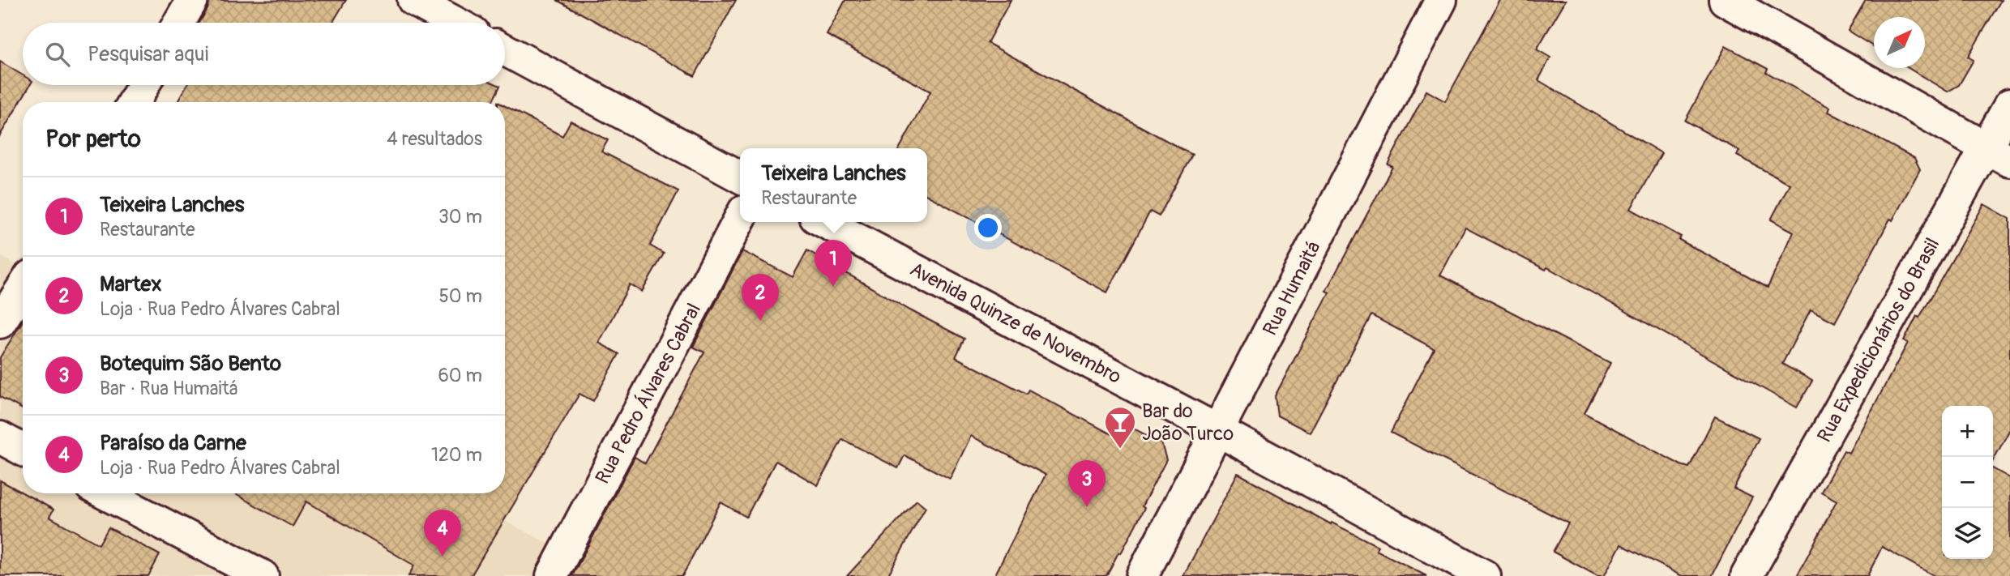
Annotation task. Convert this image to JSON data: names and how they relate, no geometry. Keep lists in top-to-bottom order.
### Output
{
  "streets": {
    "street": [
      "Rua Humaitá",
      "Avenida Quinze de Novembro",
      "Rua Expedicionários do Brasil",
      "Rua Pedro Álvares Cabral"
    ]
  },
  "crossings": [
    ["Rua Humaitá", "Avenida Quinze de Novembro"]
  ],
  "places": {
    "bar": ["Bar do João Turco"]
  },
  "north": "top right",
  "page": {
    "search": "Pesquisar aqui",
    "heading": ["Por perto", "4 resultados"],
    "popup": ["Teixeira Lanches", "Restaurante"],
    "list": [
      {
        "mark": "1",
        "name": "Teixeira Lanches",
        "note": "Restaurante",
        "value": "30 m"
      },
      {
        "mark": "2",
        "name": "Martex",
        "note": "Loja · Rua Pedro Álvares Cabral",
        "value": "50 m"
      },
      {
        "mark": "3",
        "name": "Botequim São Bento",
        "note": "Bar · Rua Humaitá",
        "value": "60 m"
      },
      {
        "mark": "4",
        "name": "Paraíso da Carne",
        "note": "Loja · Rua Pedro Álvares Cabral",
        "value": "120 m"
      }
    ],
    "pins": [
      "1",
      "2",
      "3",
      "4"
    ],
    "map_buttons": ["+", "−"]
  }
}
